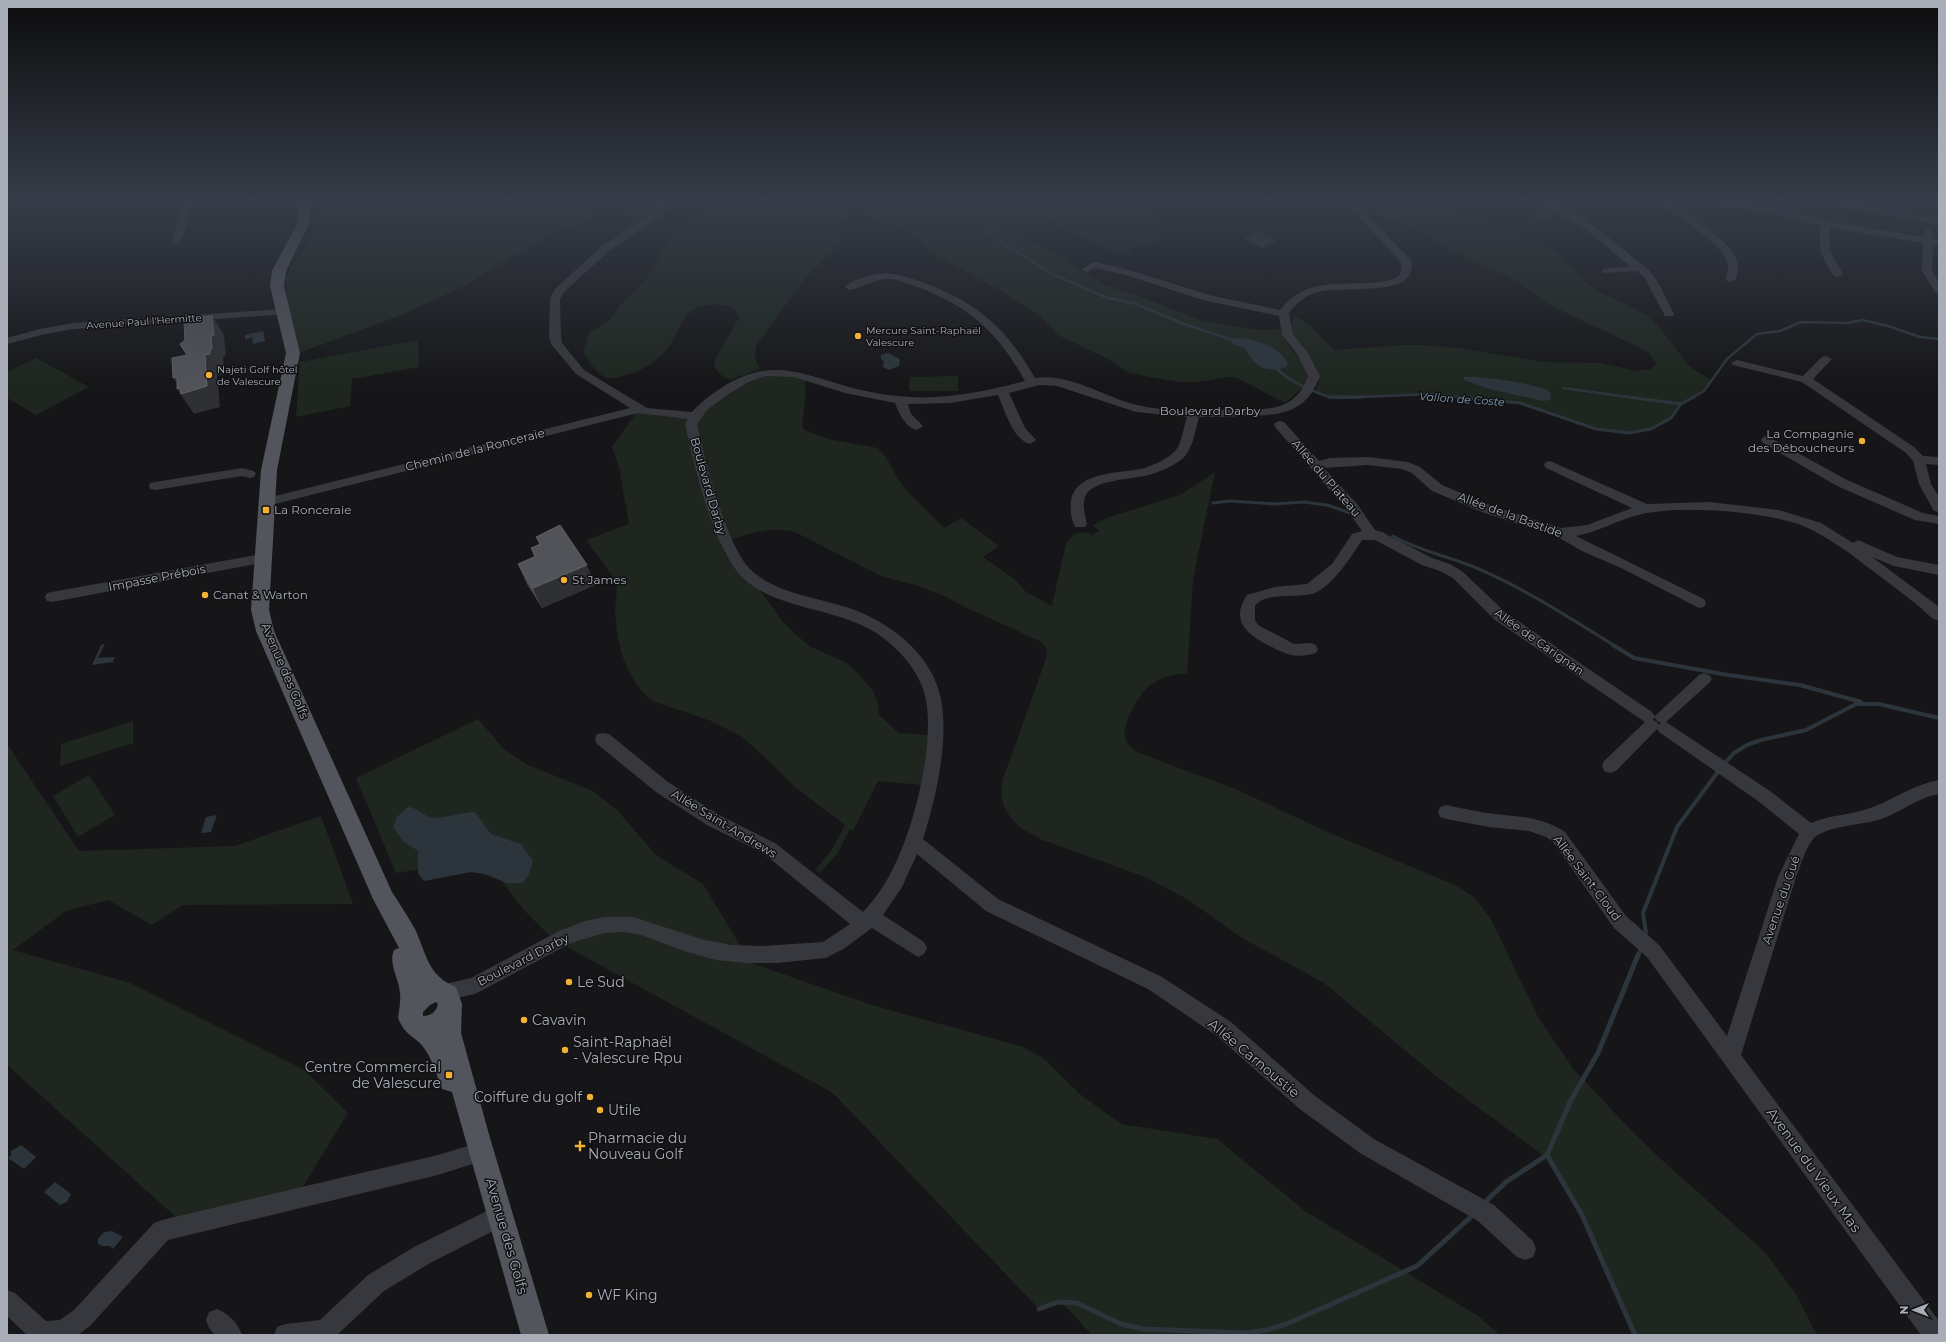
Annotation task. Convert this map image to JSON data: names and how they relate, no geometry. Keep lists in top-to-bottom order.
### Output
{
  "streets": {
    "main road": ["Avenue des Golfs"],
    "street": [
      "Avenue Paul l'Hermitte",
      "Boulevard Darby",
      "Chemin de la Ronceraie",
      "Allée du Plateau",
      "Allée de la Bastide",
      "Impasse Prébois",
      "Allée de Carignan",
      "Allée Saint-Andrews",
      "Allée Saint-Cloud",
      "Avenue du Gué",
      "Allée Carnoustie",
      "Avenue du Vieux Mas"
    ]
  },
  "crossings": [
    ["Avenue Paul l'Hermitte", "Avenue des Golfs"],
    ["Boulevard Darby", "Avenue des Golfs"],
    ["Boulevard Darby", "Allée Saint-Andrews"],
    ["Boulevard Darby", "Allée Carnoustie"],
    ["Chemin de la Ronceraie", "Avenue des Golfs"],
    ["Allée du Plateau", "Allée de la Bastide"],
    ["Allée du Plateau", "Allée de Carignan"],
    ["Impasse Prébois", "Avenue des Golfs"],
    ["Allée de Carignan", "Avenue du Gué"],
    ["Allée Saint-Cloud", "Avenue du Vieux Mas"],
    ["Avenue du Gué", "Avenue du Vieux Mas"]
  ],
  "water": ["Vallon de Coste"],
  "places": {
    "other": [
      "Mercure Saint-Raphaël Valescure",
      "Najeti Golf hôtel de Valescure",
      "La Compagnie des Déboucheurs",
      "St James",
      "Canat & Warton",
      "Le Sud",
      "Cavavin",
      "Saint-Raphaël - Valescure Rpu",
      "Coiffure du golf",
      "Utile",
      "WF King"
    ],
    "transit": ["La Ronceraie", "Centre Commercial de Valescure"],
    "health": ["Pharmacie du Nouveau Golf"]
  },
  "north": "left"
}
